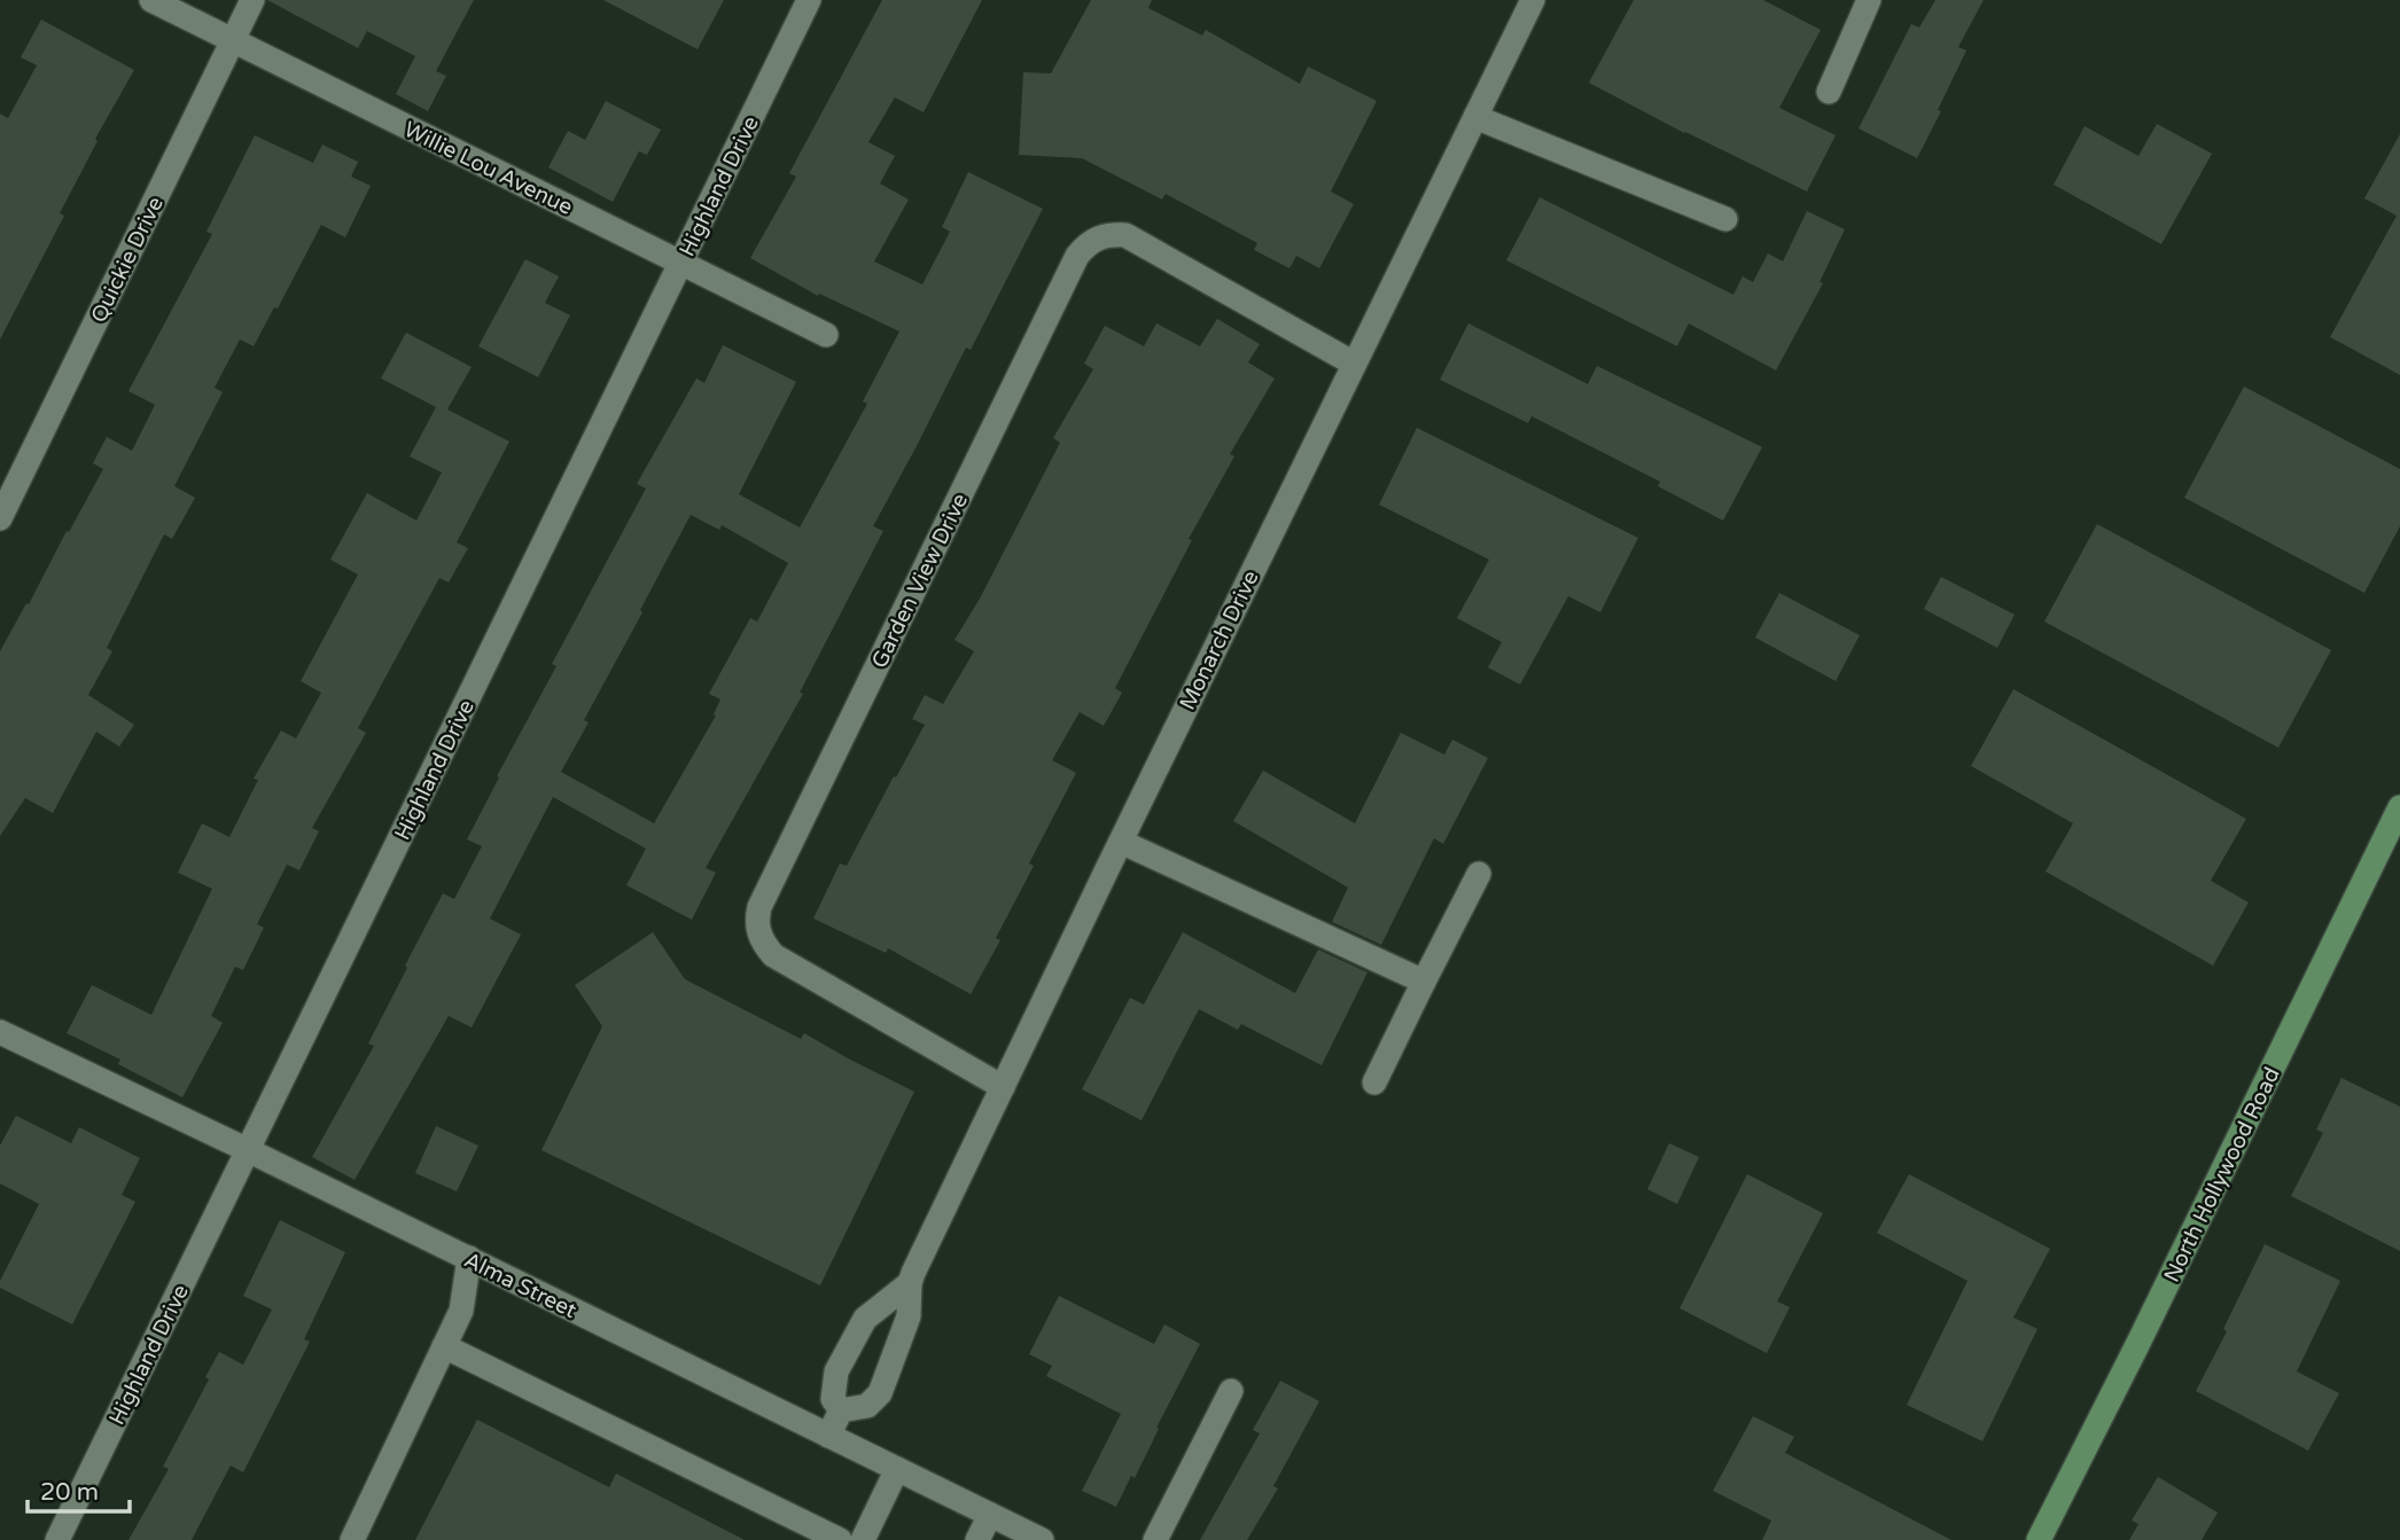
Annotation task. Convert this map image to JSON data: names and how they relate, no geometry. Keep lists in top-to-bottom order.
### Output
{
  "streets": {
    "main road": ["North Hollywood Road"],
    "street": [
      "Willie Lou Avenue",
      "Highland Drive",
      "Quickie Drive",
      "Garden View Drive",
      "Monarch Drive",
      "Alma Street"
    ]
  },
  "crossings": [
    ["Willie Lou Avenue", "Highland Drive"],
    ["Willie Lou Avenue", "Quickie Drive"],
    ["Highland Drive", "Alma Street"],
    ["Garden View Drive", "Monarch Drive"]
  ],
  "scale_bar": "20 m"
}
